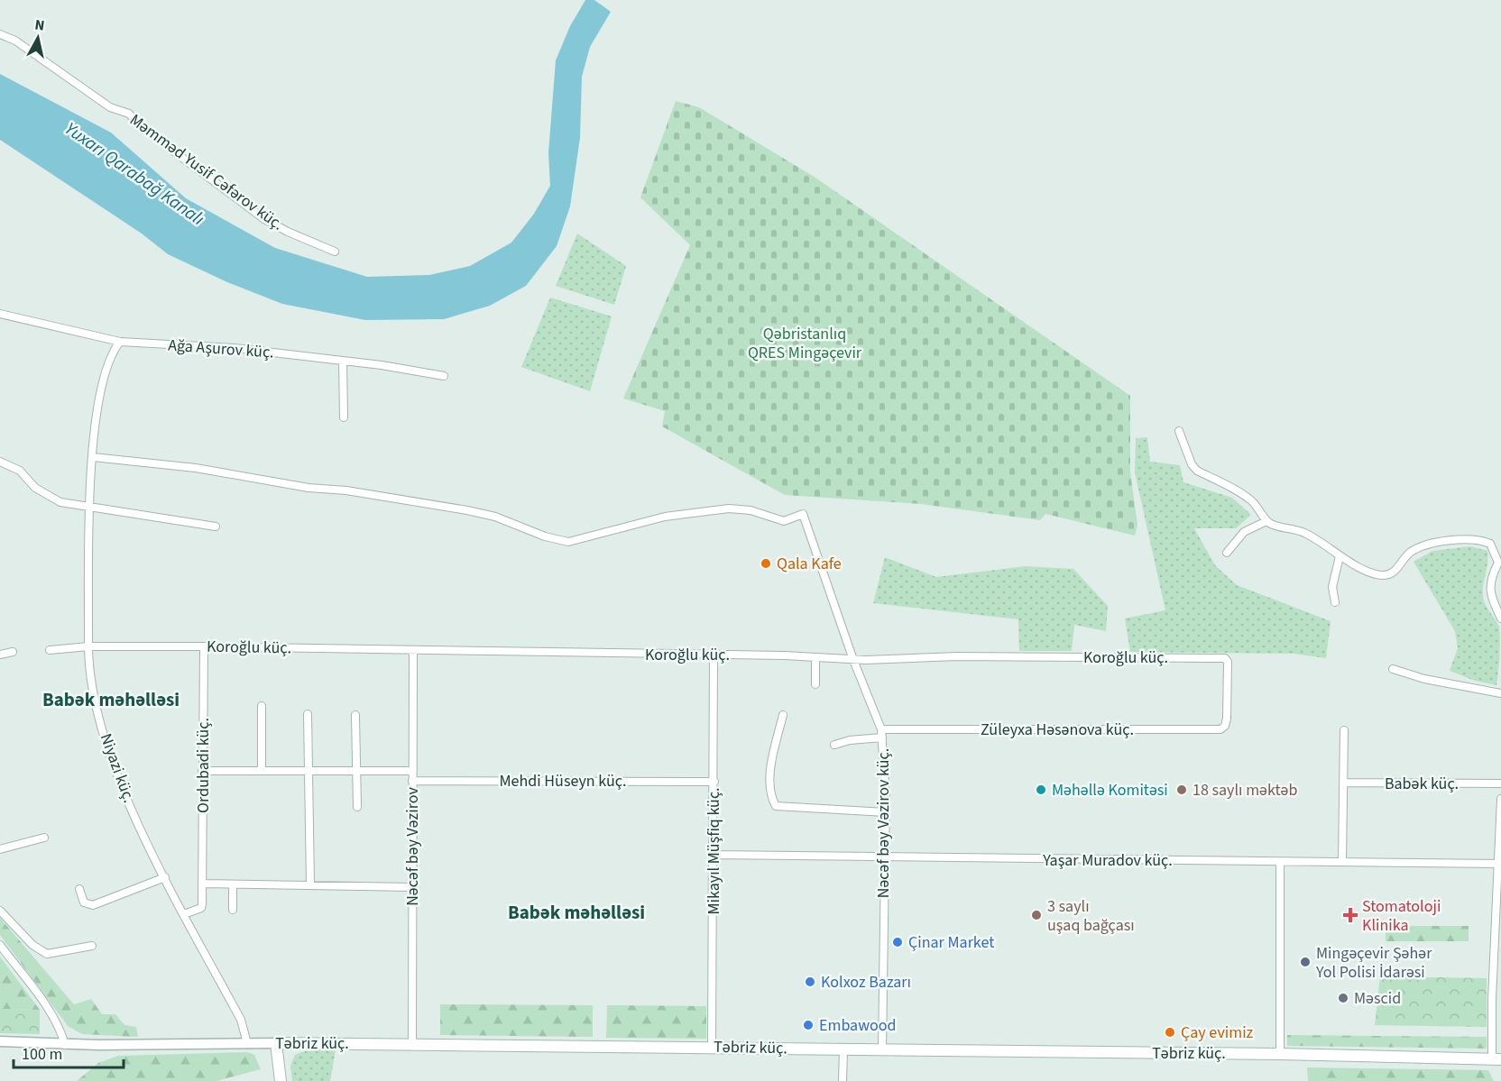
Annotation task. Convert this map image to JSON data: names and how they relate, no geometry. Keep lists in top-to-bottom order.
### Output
{
  "streets": {
    "main road": ["Təbriz küç."],
    "street": [
      "Məmməd Yusif Cəfərov küç.",
      "Ağa Aşurov küç.",
      "Koroğlu küç.",
      "Züleyxa Həsənova küç.",
      "Ordubadi küç.",
      "Niyazi küç.",
      "Mehdi Hüseyn küç.",
      "Babək küç.",
      "Nəcəf bəy Vəzirov küç.",
      "Nəcəf bəy Vəzirov",
      "Mikayıl Müşfiq küç.",
      "Yaşar Muradov küç."
    ]
  },
  "crossings": [
    ["Ağa Aşurov küç.", "Niyazi küç."],
    ["Koroğlu küç.", "Züleyxa Həsənova küç."],
    ["Koroğlu küç.", "Ordubadi küç."],
    ["Koroğlu küç.", "Niyazi küç."],
    ["Koroğlu küç.", "Nəcəf bəy Vəzirov küç."],
    ["Koroğlu küç.", "Nəcəf bəy Vəzirov"],
    ["Koroğlu küç.", "Mikayıl Müşfiq küç."],
    ["Züleyxa Həsənova küç.", "Nəcəf bəy Vəzirov küç."],
    ["Ordubadi küç.", "Niyazi küç."],
    ["Niyazi küç.", "Nəcəf bəy Vəzirov küç."],
    ["Niyazi küç.", "Təbriz küç."],
    ["Mehdi Hüseyn küç.", "Nəcəf bəy Vəzirov"],
    ["Mehdi Hüseyn küç.", "Mikayıl Müşfiq küç."],
    ["Nəcəf bəy Vəzirov küç.", "Yaşar Muradov küç."],
    ["Nəcəf bəy Vəzirov küç.", "Təbriz küç."],
    ["Nəcəf bəy Vəzirov", "Təbriz küç."],
    ["Mikayıl Müşfiq küç.", "Yaşar Muradov küç."],
    ["Mikayıl Müşfiq küç.", "Təbriz küç."]
  ],
  "districts": ["Babək məhəlləsi", "Babək məhəlləsi"],
  "water": ["Yuxarı Qarabağ Kanalı"],
  "parks": ["Qəbristanlıq QRES Mingəçevir"],
  "places": {
    "other": [
      "Qala Kafe",
      "Məhəllə Komitəsi",
      "18 saylı məktəb",
      "3 saylı uşaq bağçası",
      "Çinar Market",
      "Mingəçevir Şəhər Yol Polisi İdarəsi",
      "Kolxoz Bazarı",
      "Məscid",
      "Embawood",
      "Çay evimiz"
    ],
    "health": ["Stomatoloji Klinika"]
  },
  "scale_bar": "100 m",
  "north": "top"
}
